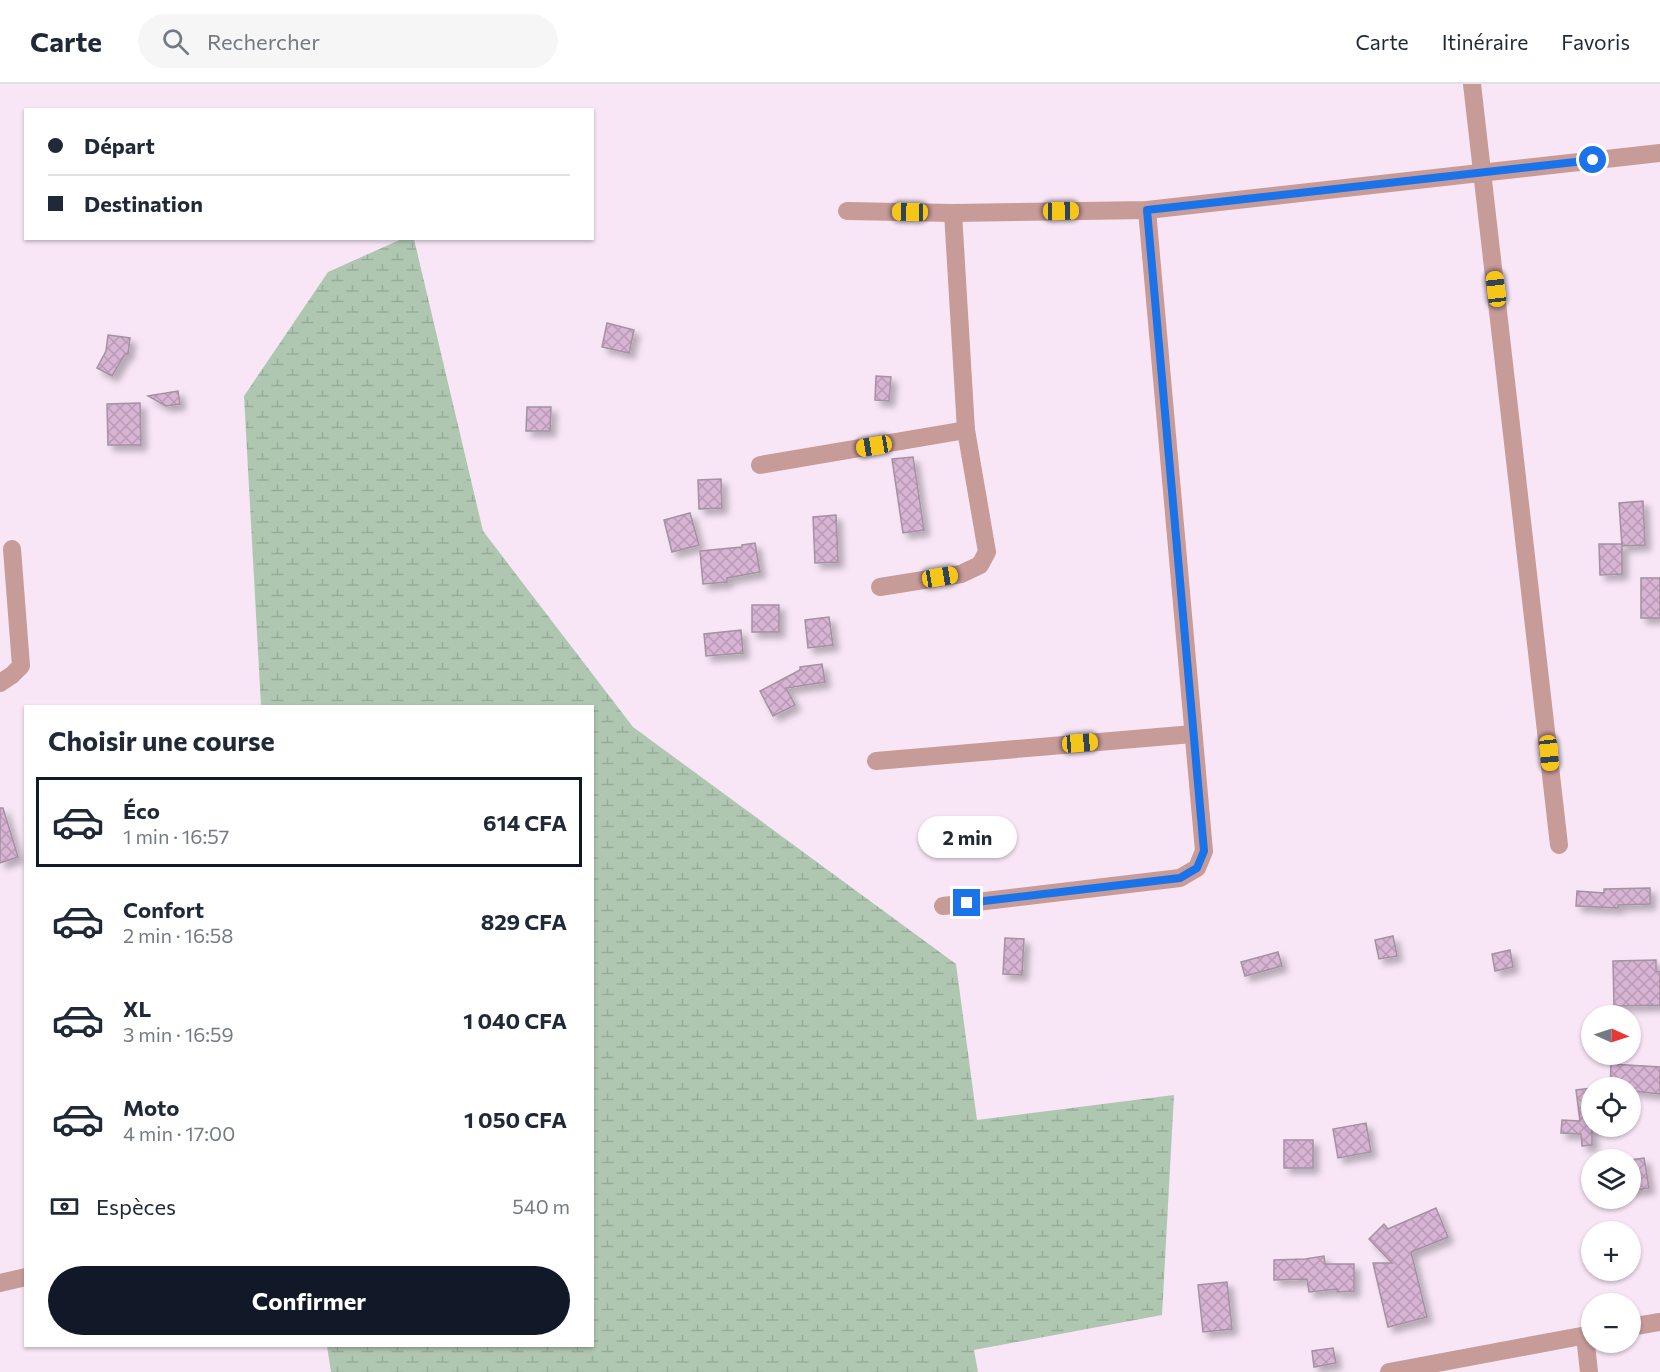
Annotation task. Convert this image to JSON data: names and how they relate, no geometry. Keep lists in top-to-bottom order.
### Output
{
  "north": "right",
  "page": {
    "header": "Carte",
    "search": "Rechercher",
    "nav": ["Carte", "Itinéraire", "Favoris"],
    "banner": ["Départ", "Destination"],
    "heading": "Choisir une course",
    "list": [
      {
        "name": "Éco",
        "note": "1 min · 16:57",
        "value": "614 CFA"
      },
      {
        "name": "Confort",
        "note": "2 min · 16:58",
        "value": "829 CFA"
      },
      {
        "name": "XL",
        "note": "3 min · 16:59",
        "value": "1 040 CFA"
      },
      {
        "name": "Moto",
        "note": "4 min · 17:00",
        "value": "1 050 CFA"
      }
    ],
    "bubble": "2 min",
    "map_buttons": ["+", "−"],
    "pay": ["Espèces", "540 m"],
    "buttons": "Confirmer"
  }
}
